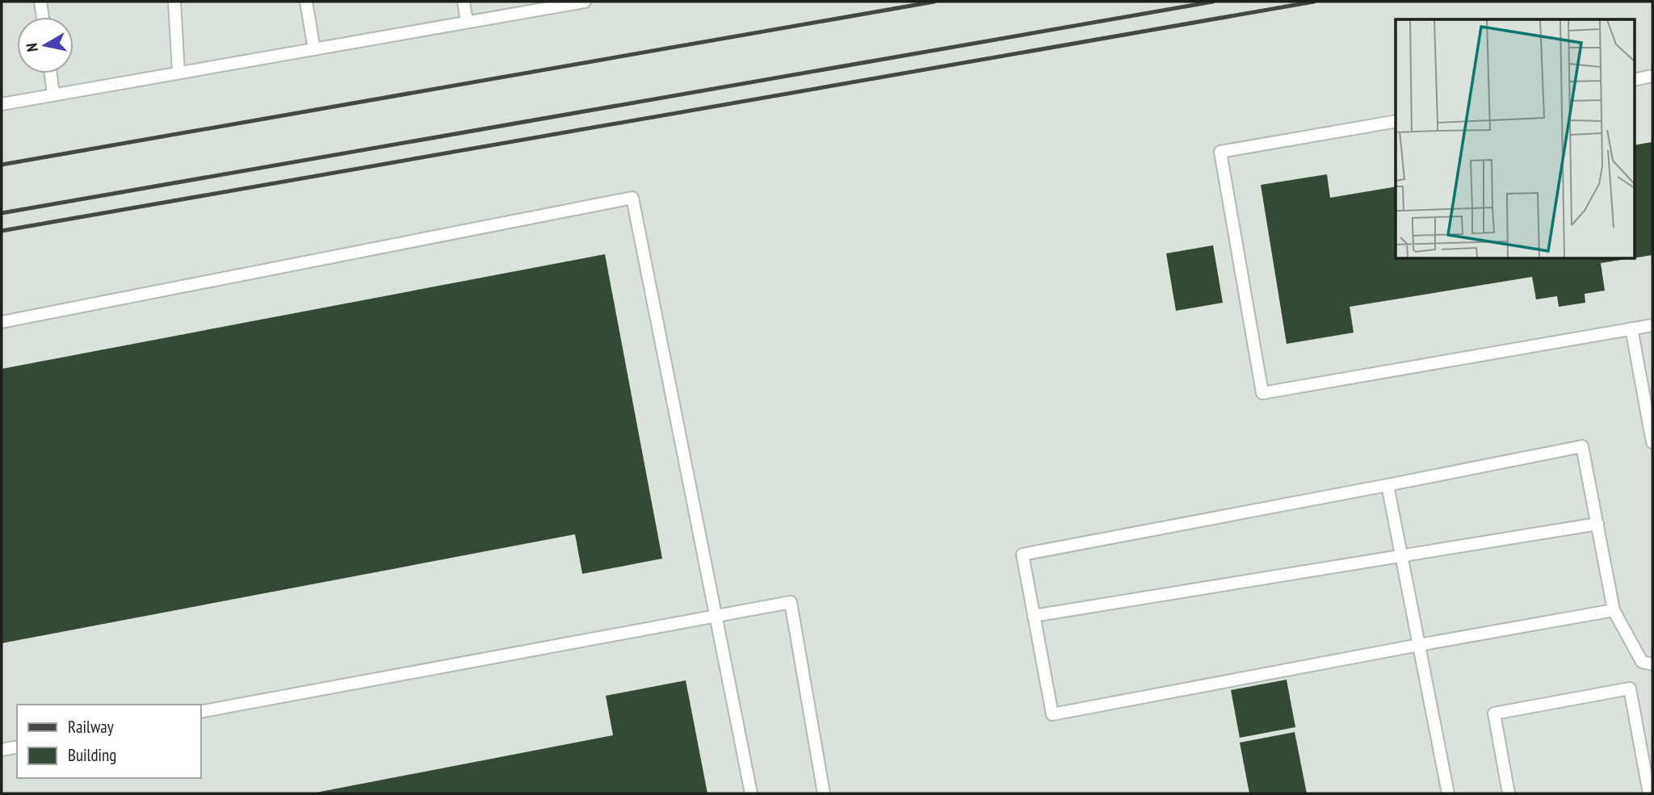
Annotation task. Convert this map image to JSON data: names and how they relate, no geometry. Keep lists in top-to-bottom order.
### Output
{
  "legend": ["Railway", "Building"],
  "north": "left"
}
